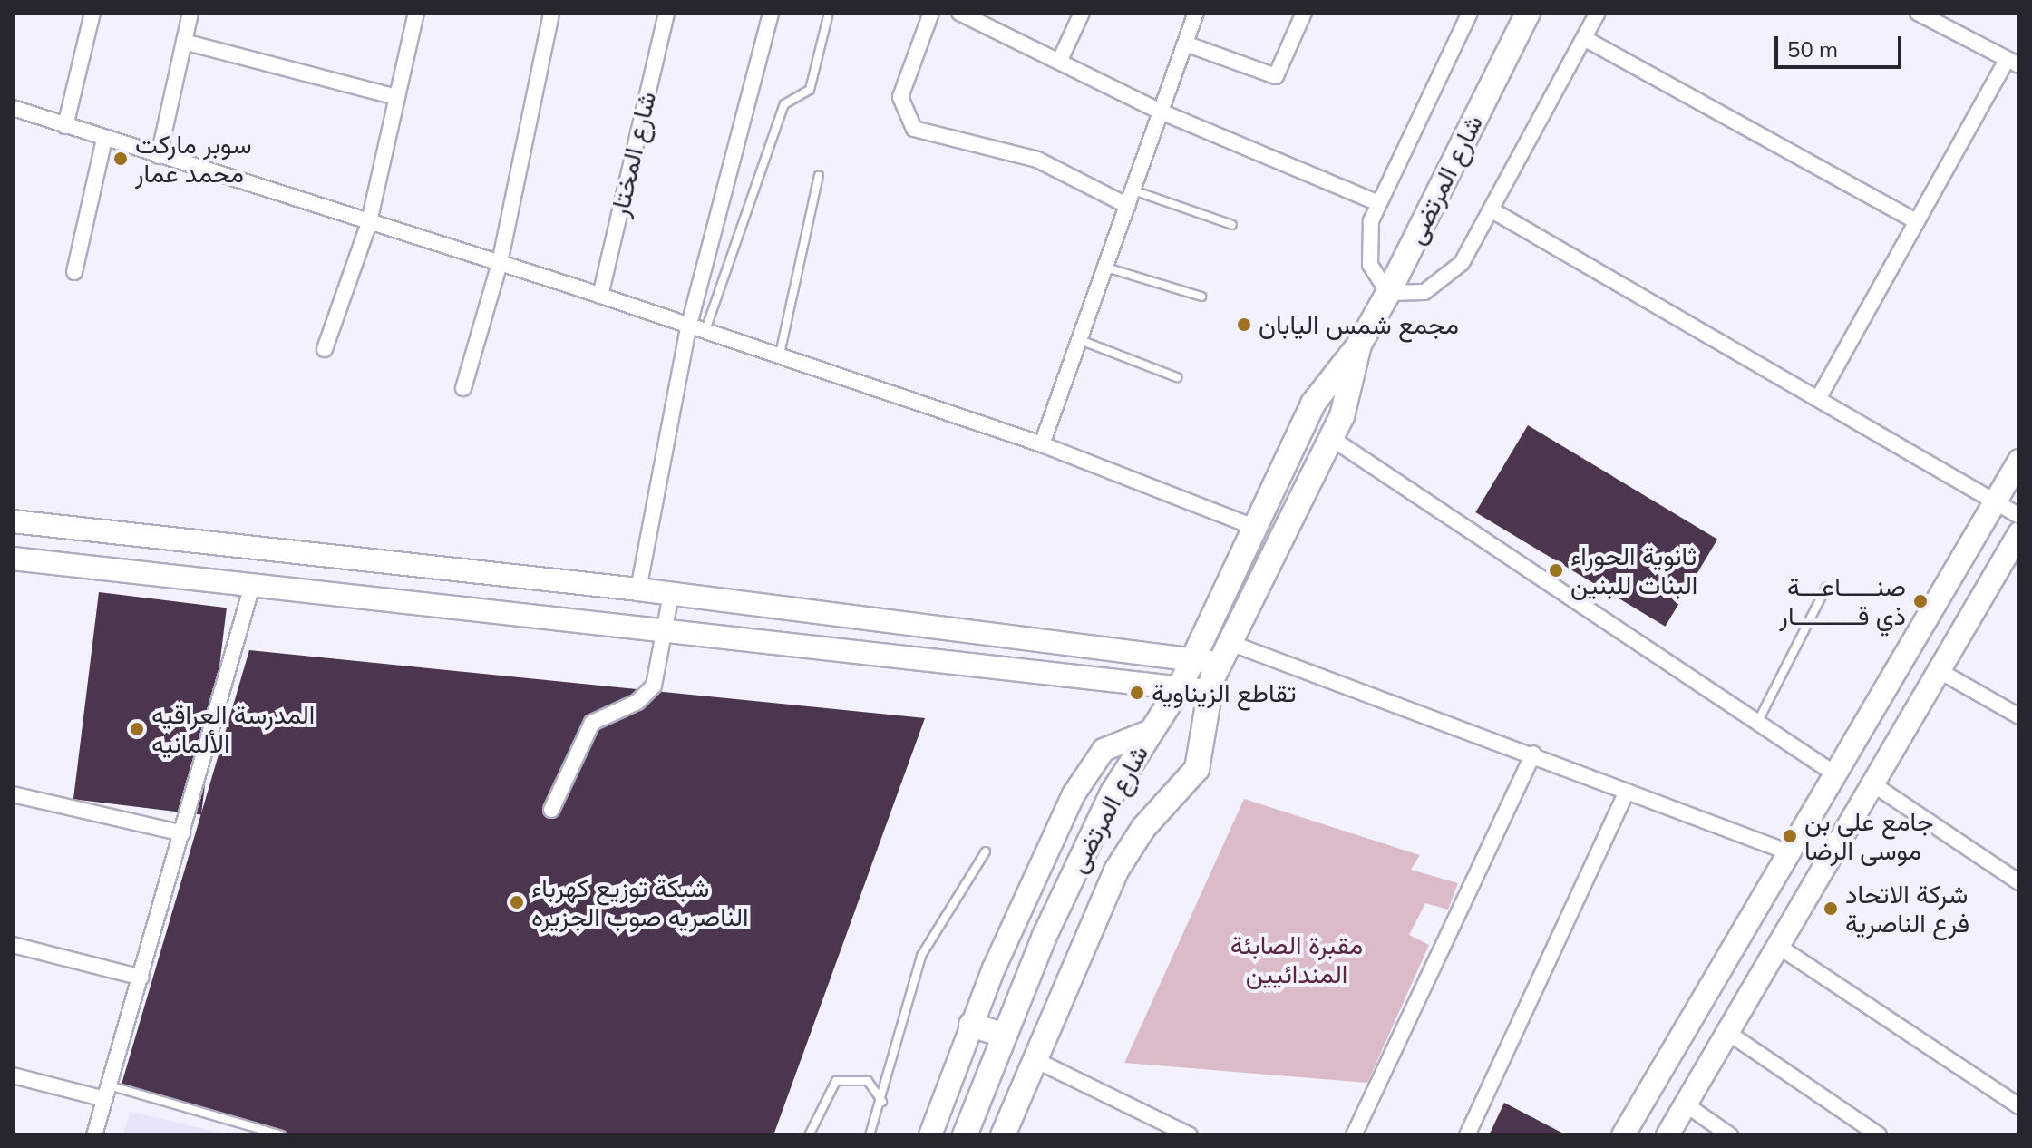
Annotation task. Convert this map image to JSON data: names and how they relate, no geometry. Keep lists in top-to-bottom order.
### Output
{
  "streets": {
    "main road": ["شارع المرتضى"],
    "street": ["شارع المختار"]
  },
  "parks": ["مقبرة الصابئة المندائيين"],
  "places": [
    "سوبر ماركت محمد عمار",
    "مجمع شمس اليابان",
    "ثانوية الحوراء البنات للبنين",
    "صنـــــاعـــة ذي قـــــــــار",
    "تقاطع الزيناوية",
    "المدرسة العراقيه الألمانيه",
    "جامع علي بن موسى الرضا",
    "شبكة توزيع كهرباء الناصريه صوب الجزيره",
    "شركة الاتحاد فرع الناصرية"
  ],
  "scale_bar": "50 m"
}
